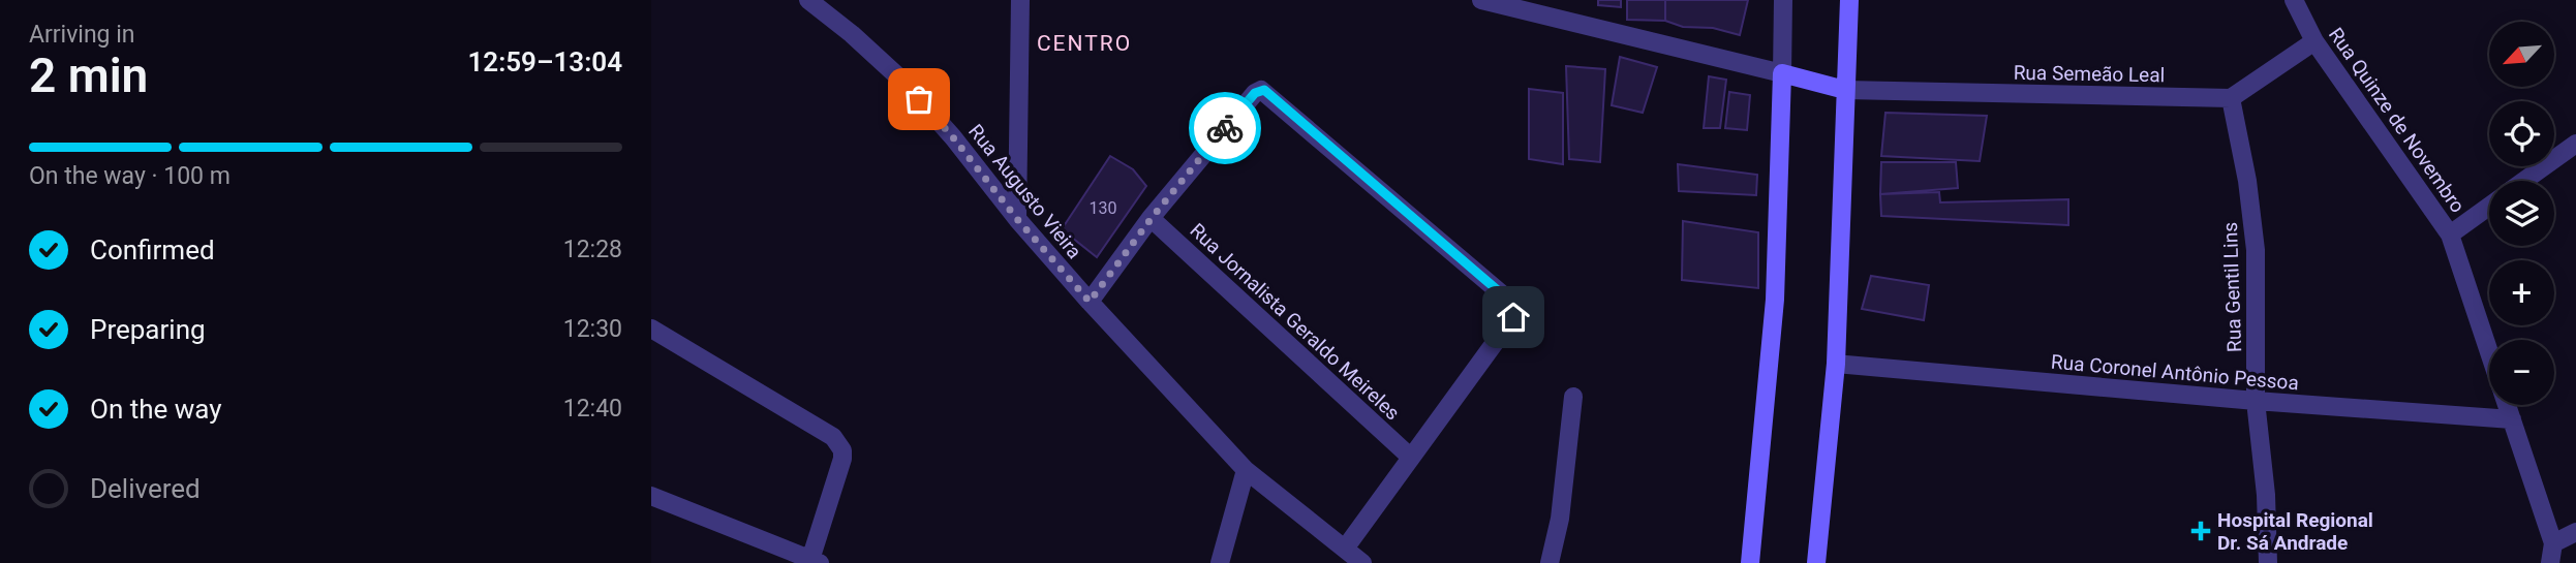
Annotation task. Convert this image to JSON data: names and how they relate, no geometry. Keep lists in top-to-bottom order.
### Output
{
  "streets": {
    "street": [
      "Rua Semeão Leal",
      "Rua Quinze de Novembro",
      "Rua Augusto Vieira",
      "Rua Gentil Lins",
      "Rua Jornalista Geraldo Meireles",
      "Rua Coronel Antônio Pessoa"
    ]
  },
  "crossings": [
    ["Rua Semeão Leal", "Rua Gentil Lins"],
    ["Rua Quinze de Novembro", "Rua Coronel Antônio Pessoa"],
    ["Rua Gentil Lins", "Rua Coronel Antônio Pessoa"]
  ],
  "districts": ["CENTRO"],
  "places": {
    "health": ["Hospital Regional Dr. Sá Andrade"]
  },
  "house_numbers": ["130"],
  "north": "bottom left",
  "page": {
    "heading": ["2 min", "Arriving in", "12:59–13:04"],
    "map_buttons": ["+", "−"],
    "bar": "On the way · 100 m",
    "list": [
      ["Confirmed", "12:28"],
      ["Preparing", "12:30"],
      ["On the way", "12:40"],
      "Delivered"
    ]
  }
}
